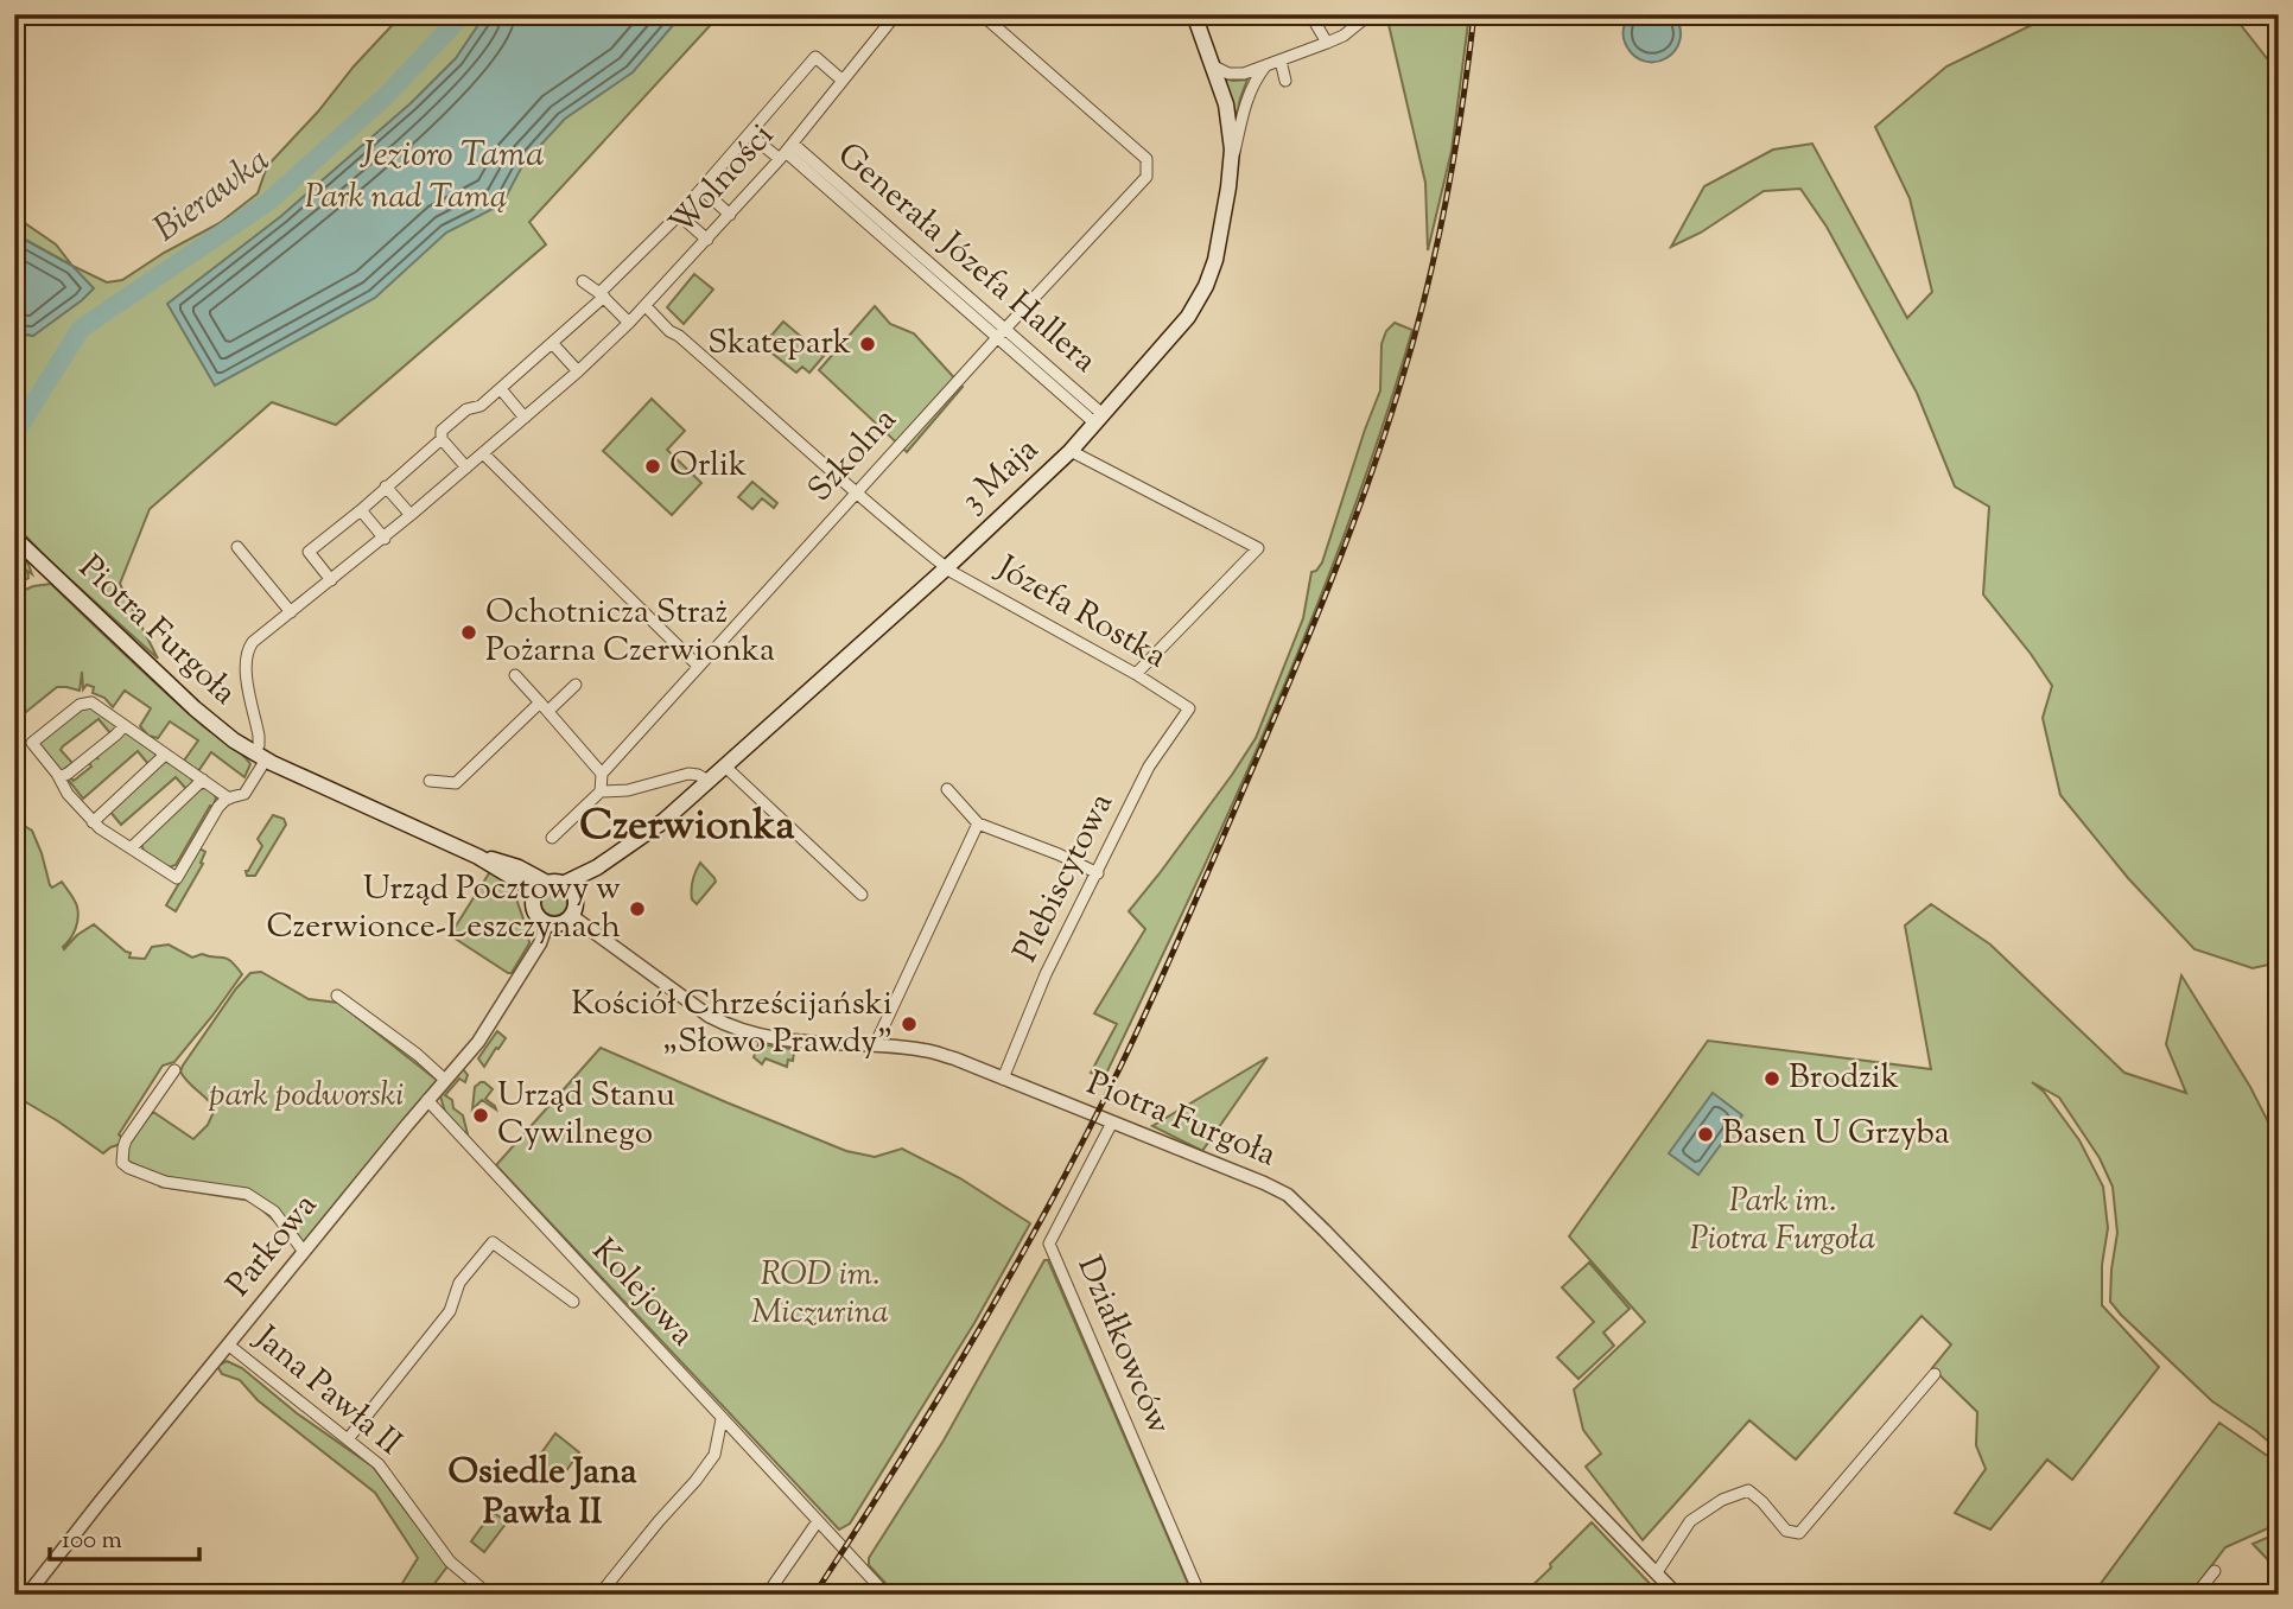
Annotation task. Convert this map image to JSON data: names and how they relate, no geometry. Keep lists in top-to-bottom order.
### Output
{
  "streets": {
    "main road": ["3 Maja", "Piotra Furgoła"],
    "street": [
      "Wolności",
      "Generała Józefa Hallera",
      "Szkolna",
      "Józefa Rostka",
      "Plebiscytowa",
      "Parkowa",
      "Kolejowa",
      "Działkowców",
      "Jana Pawła II"
    ]
  },
  "crossings": [
    ["Wolności", "Generała Józefa Hallera"],
    ["Wolności", "Józefa Rostka"],
    ["Wolności", "Piotra Furgoła"],
    ["Generała Józefa Hallera", "Szkolna"],
    ["Generała Józefa Hallera", "3 Maja"],
    ["Szkolna", "Józefa Rostka"],
    ["3 Maja", "Józefa Rostka"],
    ["3 Maja", "Piotra Furgoła"],
    ["3 Maja", "Parkowa"],
    ["Józefa Rostka", "Plebiscytowa"],
    ["Piotra Furgoła", "Plebiscytowa"],
    ["Piotra Furgoła", "Parkowa"],
    ["Piotra Furgoła", "Działkowców"],
    ["Parkowa", "Kolejowa"],
    ["Parkowa", "Jana Pawła II"]
  ],
  "districts": ["Czerwionka", "Osiedle Jana Pawła II"],
  "water": ["Jezioro Tama", "Bierawka"],
  "parks": [
    "Park nad Tamą",
    "park podworski",
    "Park im. Piotra Furgoła",
    "ROD im. Miczurina"
  ],
  "places": [
    "Skatepark",
    "Orlik",
    "Ochotnicza Straż Pożarna Czerwionka",
    "Urząd Pocztowy w Czerwionce-Leszczynach",
    "Kościół Chrześcijański „Słowo Prawdy”",
    "Brodzik",
    "Urząd Stanu Cywilnego",
    "Basen U Grzyba"
  ],
  "scale_bar": "100 m"
}
